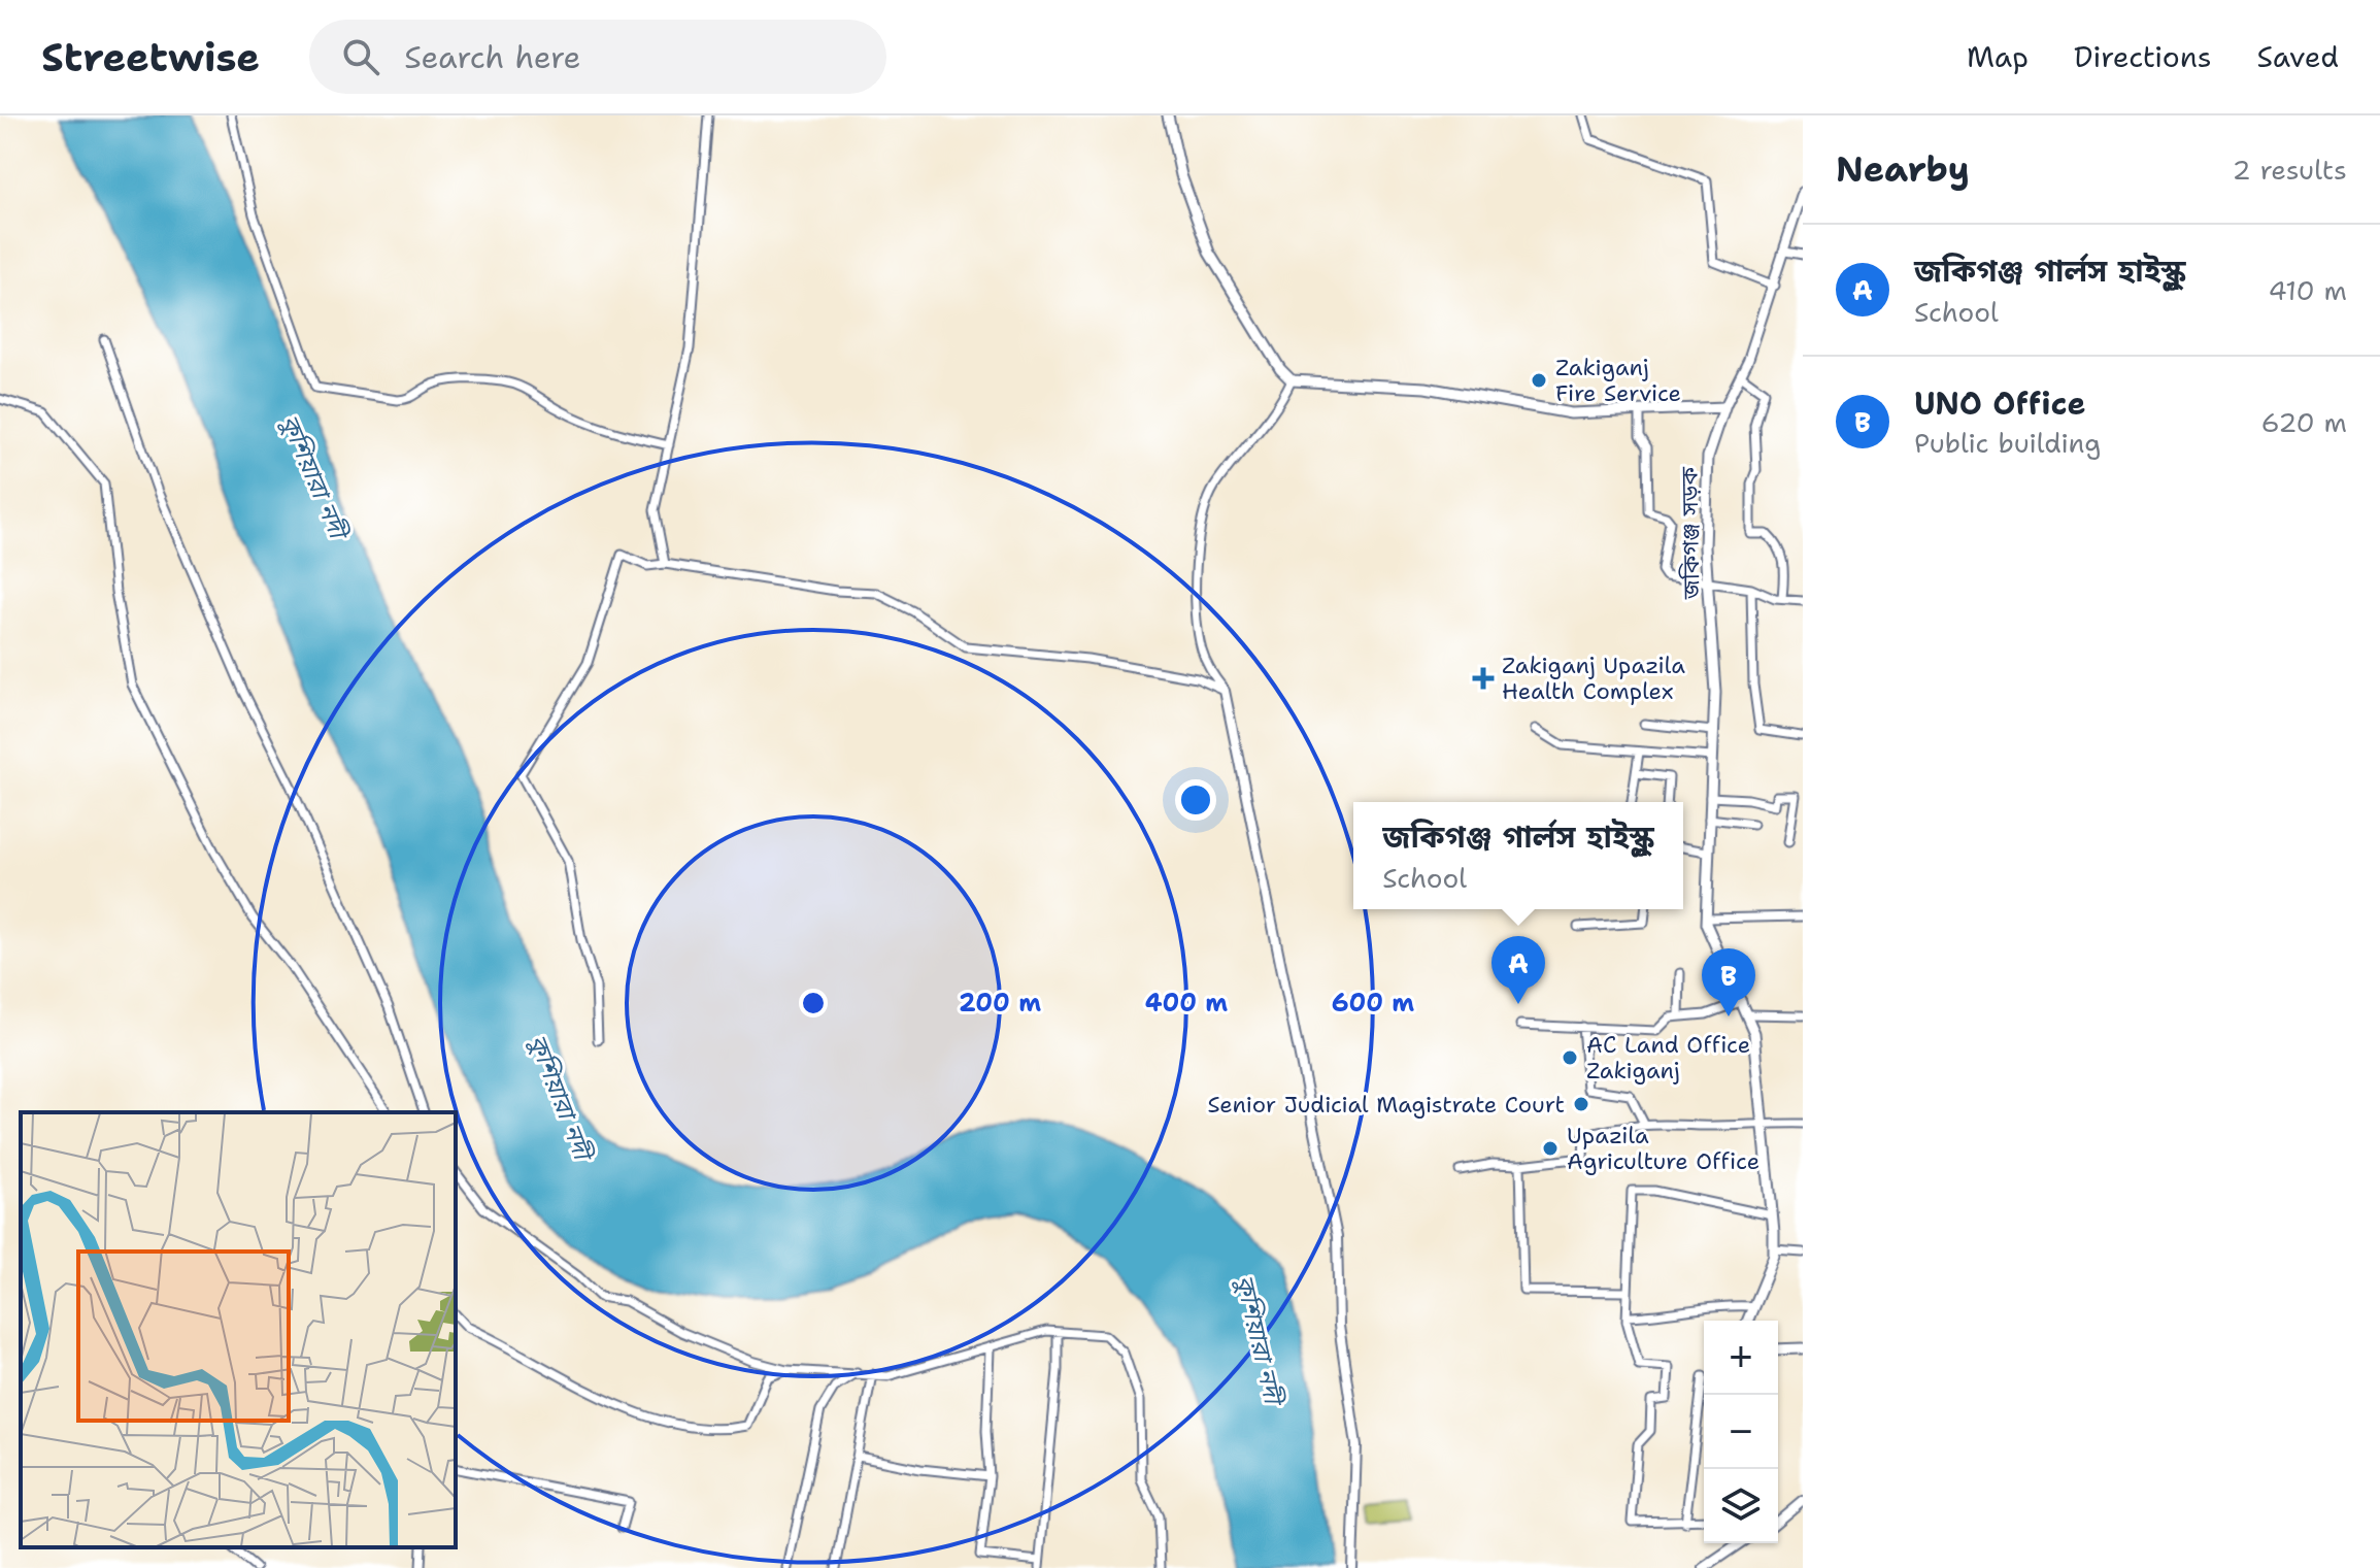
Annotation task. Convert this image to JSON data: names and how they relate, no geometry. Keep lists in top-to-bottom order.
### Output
{
  "streets": {
    "main road": ["জকিগঞ্জ সড়ক"]
  },
  "water": ["কুশিয়ারা নদী"],
  "places": {
    "other": [
      "Zakiganj Fire Service",
      "AC Land Office Zakiganj",
      "Senior Judicial Magistrate Court",
      "Upazila Agriculture Office"
    ],
    "health": ["Zakiganj Upazila Health Complex"]
  },
  "page": {
    "header": "Streetwise",
    "search": "Search here",
    "nav": ["Map", "Directions", "Saved"],
    "heading": ["Nearby", "2 results"],
    "list": [
      {
        "mark": "A",
        "name": "জকিগঞ্জ গার্লস হাইস্কুল",
        "note": "School",
        "value": "410 m"
      },
      {
        "mark": "B",
        "name": "UNO Office",
        "note": "Public building",
        "value": "620 m"
      }
    ],
    "popup": ["জকিগঞ্জ গার্লস হাইস্কুল", "School"],
    "pins": ["A", "B"],
    "map_buttons": ["+", "−"]
  },
  "rings": ["200 m", "400 m", "600 m"]
}
